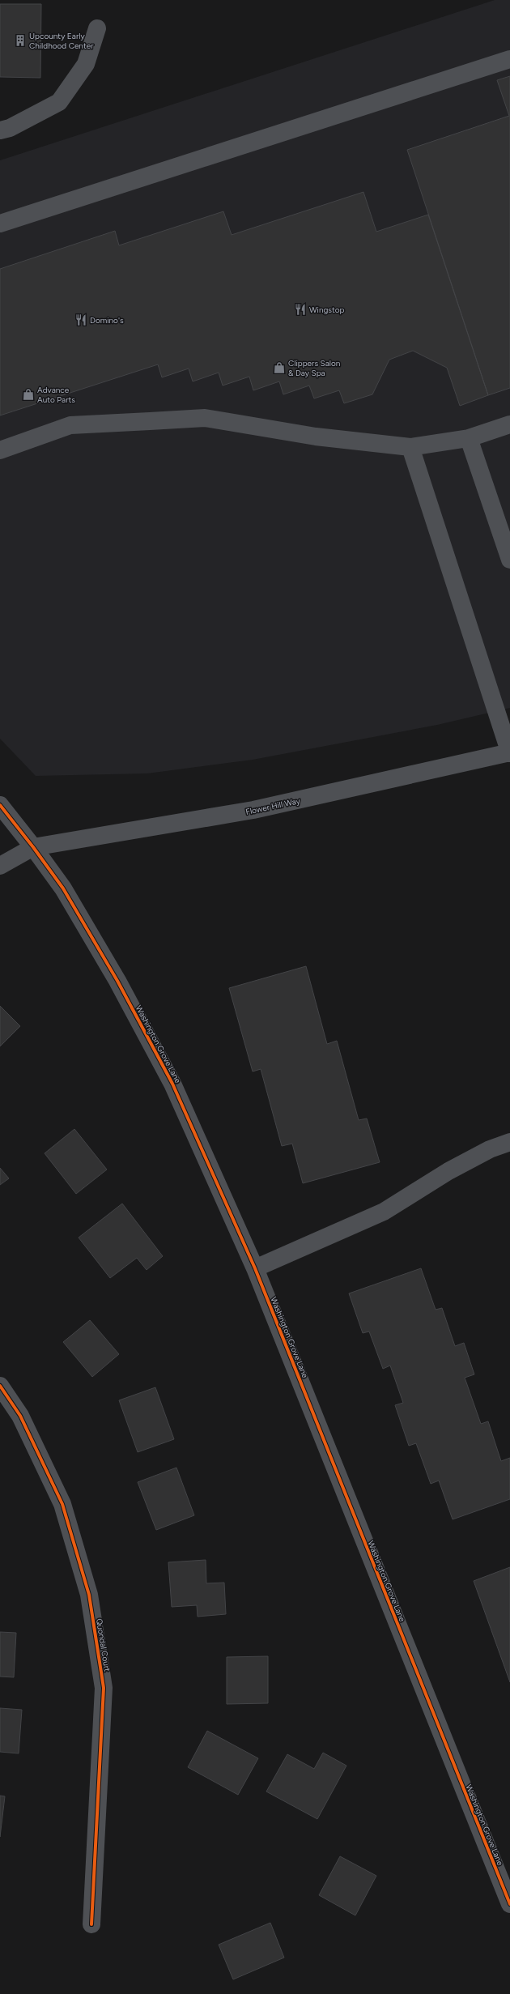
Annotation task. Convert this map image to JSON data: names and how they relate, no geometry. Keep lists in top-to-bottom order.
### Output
{
  "streets": {
    "street": ["Flower Hill Way", "Washington Grove Lane", "Quondal Court"]
  },
  "crossings": [
    ["Flower Hill Way", "Washington Grove Lane"]
  ],
  "places": {
    "building": ["Upcounty Early Childhood Center"],
    "restaurant": ["Wingstop", "Domino's"],
    "shop": ["Clippers Salon & Day Spa", "Advance Auto Parts"]
  }
}
